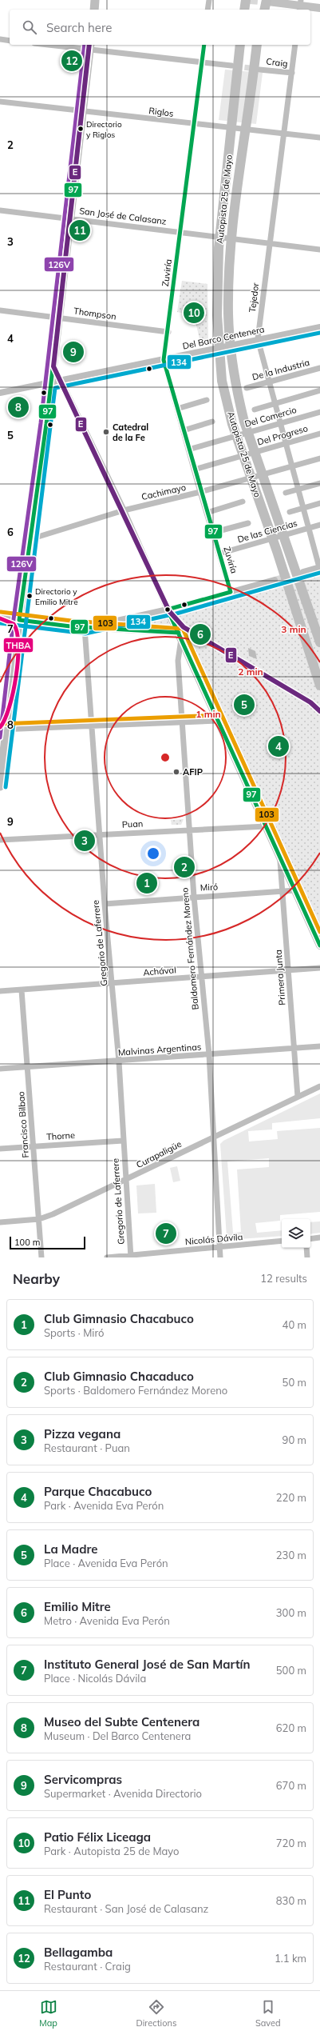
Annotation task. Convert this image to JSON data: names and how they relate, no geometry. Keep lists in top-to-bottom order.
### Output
{
  "streets": {
    "highway": ["Autopista 25 de Mayo"],
    "street": [
      "Craig",
      "Riglos",
      "San José de Calasanz",
      "Zuviría",
      "Tejedor",
      "Thompson",
      "Del Barco Centenera",
      "De la Industria",
      "Del Comercio",
      "Del Progreso",
      "Cachimayo",
      "De las Ciencias",
      "Puan",
      "Miró",
      "Gregorio de Laferrere",
      "Baldomero Fernández Moreno",
      "Achával",
      "Primera Junta",
      "Malvinas Argentinas",
      "Francisco Bilbao",
      "Thorne",
      "Curapaligüe",
      "Nicolás Dávila"
    ]
  },
  "crossings": [
    ["Craig", "Tejedor"],
    ["Riglos", "Zuviría"],
    ["Riglos", "Tejedor"],
    ["San José de Calasanz", "Zuviría"],
    ["San José de Calasanz", "Tejedor"],
    ["Zuviría", "Thompson"],
    ["Zuviría", "Del Barco Centenera"],
    ["Zuviría", "Del Comercio"],
    ["Zuviría", "Del Progreso"],
    ["Zuviría", "Cachimayo"],
    ["Zuviría", "De las Ciencias"],
    ["Tejedor", "Del Barco Centenera"],
    ["Tejedor", "De la Industria"],
    ["Tejedor", "Del Comercio"],
    ["Tejedor", "Del Progreso"],
    ["Tejedor", "Cachimayo"],
    ["Tejedor", "De las Ciencias"],
    ["Puan", "Gregorio de Laferrere"],
    ["Puan", "Baldomero Fernández Moreno"],
    ["Miró", "Gregorio de Laferrere"],
    ["Miró", "Baldomero Fernández Moreno"],
    ["Miró", "Primera Junta"],
    ["Gregorio de Laferrere", "Achával"],
    ["Gregorio de Laferrere", "Malvinas Argentinas"],
    ["Gregorio de Laferrere", "Thorne"],
    ["Gregorio de Laferrere", "Curapaligüe"],
    ["Gregorio de Laferrere", "Nicolás Dávila"],
    ["Baldomero Fernández Moreno", "Achával"],
    ["Baldomero Fernández Moreno", "Malvinas Argentinas"],
    ["Baldomero Fernández Moreno", "Curapaligüe"],
    ["Baldomero Fernández Moreno", "Nicolás Dávila"],
    ["Achával", "Primera Junta"],
    ["Achával", "Francisco Bilbao"],
    ["Primera Junta", "Malvinas Argentinas"],
    ["Primera Junta", "Curapaligüe"],
    ["Malvinas Argentinas", "Francisco Bilbao"],
    ["Francisco Bilbao", "Thorne"],
    ["Francisco Bilbao", "Curapaligüe"]
  ],
  "places": [
    "Directorio y Riglos",
    "Catedral de la Fe",
    "Directorio y Emilio Mitre",
    "AFIP"
  ],
  "lines": [
    "transit line E",
    "transit line 97",
    "transit line 126V",
    "transit line 134",
    "transit line 103",
    "transit line THBA"
  ],
  "scale_bar": "100 m",
  "page": {
    "search": "Search here",
    "pins": [
      "12",
      "11",
      "10",
      "9",
      "8",
      "6",
      "5",
      "4",
      "3",
      "2",
      "1",
      "7"
    ],
    "scale": "100 m",
    "heading": ["Nearby", "12 results"],
    "list": [
      {
        "mark": "1",
        "name": "Club Gimnasio Chacabuco",
        "note": "Sports · Miró",
        "value": "40 m"
      },
      {
        "mark": "2",
        "name": "Club Gimnasio Chacaduco",
        "note": "Sports · Baldomero Fernández Moreno",
        "value": "50 m"
      },
      {
        "mark": "3",
        "name": "Pizza vegana",
        "note": "Restaurant · Puan",
        "value": "90 m"
      },
      {
        "mark": "4",
        "name": "Parque Chacabuco",
        "note": "Park · Avenida Eva Perón",
        "value": "220 m"
      },
      {
        "mark": "5",
        "name": "La Madre",
        "note": "Place · Avenida Eva Perón",
        "value": "230 m"
      },
      {
        "mark": "6",
        "name": "Emilio Mitre",
        "note": "Metro · Avenida Eva Perón",
        "value": "300 m"
      },
      {
        "mark": "7",
        "name": "Instituto General José de San Martín",
        "note": "Place · Nicolás Dávila",
        "value": "500 m"
      },
      {
        "mark": "8",
        "name": "Museo del Subte Centenera",
        "note": "Museum · Del Barco Centenera",
        "value": "620 m"
      },
      {
        "mark": "9",
        "name": "Servicompras",
        "note": "Supermarket · Avenida Directorio",
        "value": "670 m"
      },
      {
        "mark": "10",
        "name": "Patio Félix Liceaga",
        "note": "Park · Autopista 25 de Mayo",
        "value": "720 m"
      },
      {
        "mark": "11",
        "name": "El Punto",
        "note": "Restaurant · San José de Calasanz",
        "value": "830 m"
      },
      {
        "mark": "12",
        "name": "Bellagamba",
        "note": "Restaurant · Craig",
        "value": "1.1 km"
      }
    ],
    "nav": ["Map", "Directions", "Saved"]
  },
  "grid": {
    "rows": [
      "2",
      "3",
      "4",
      "5",
      "6",
      "7",
      "8",
      "9"
    ]
  },
  "rings": ["3 min", "2 min", "1 min"]
}
